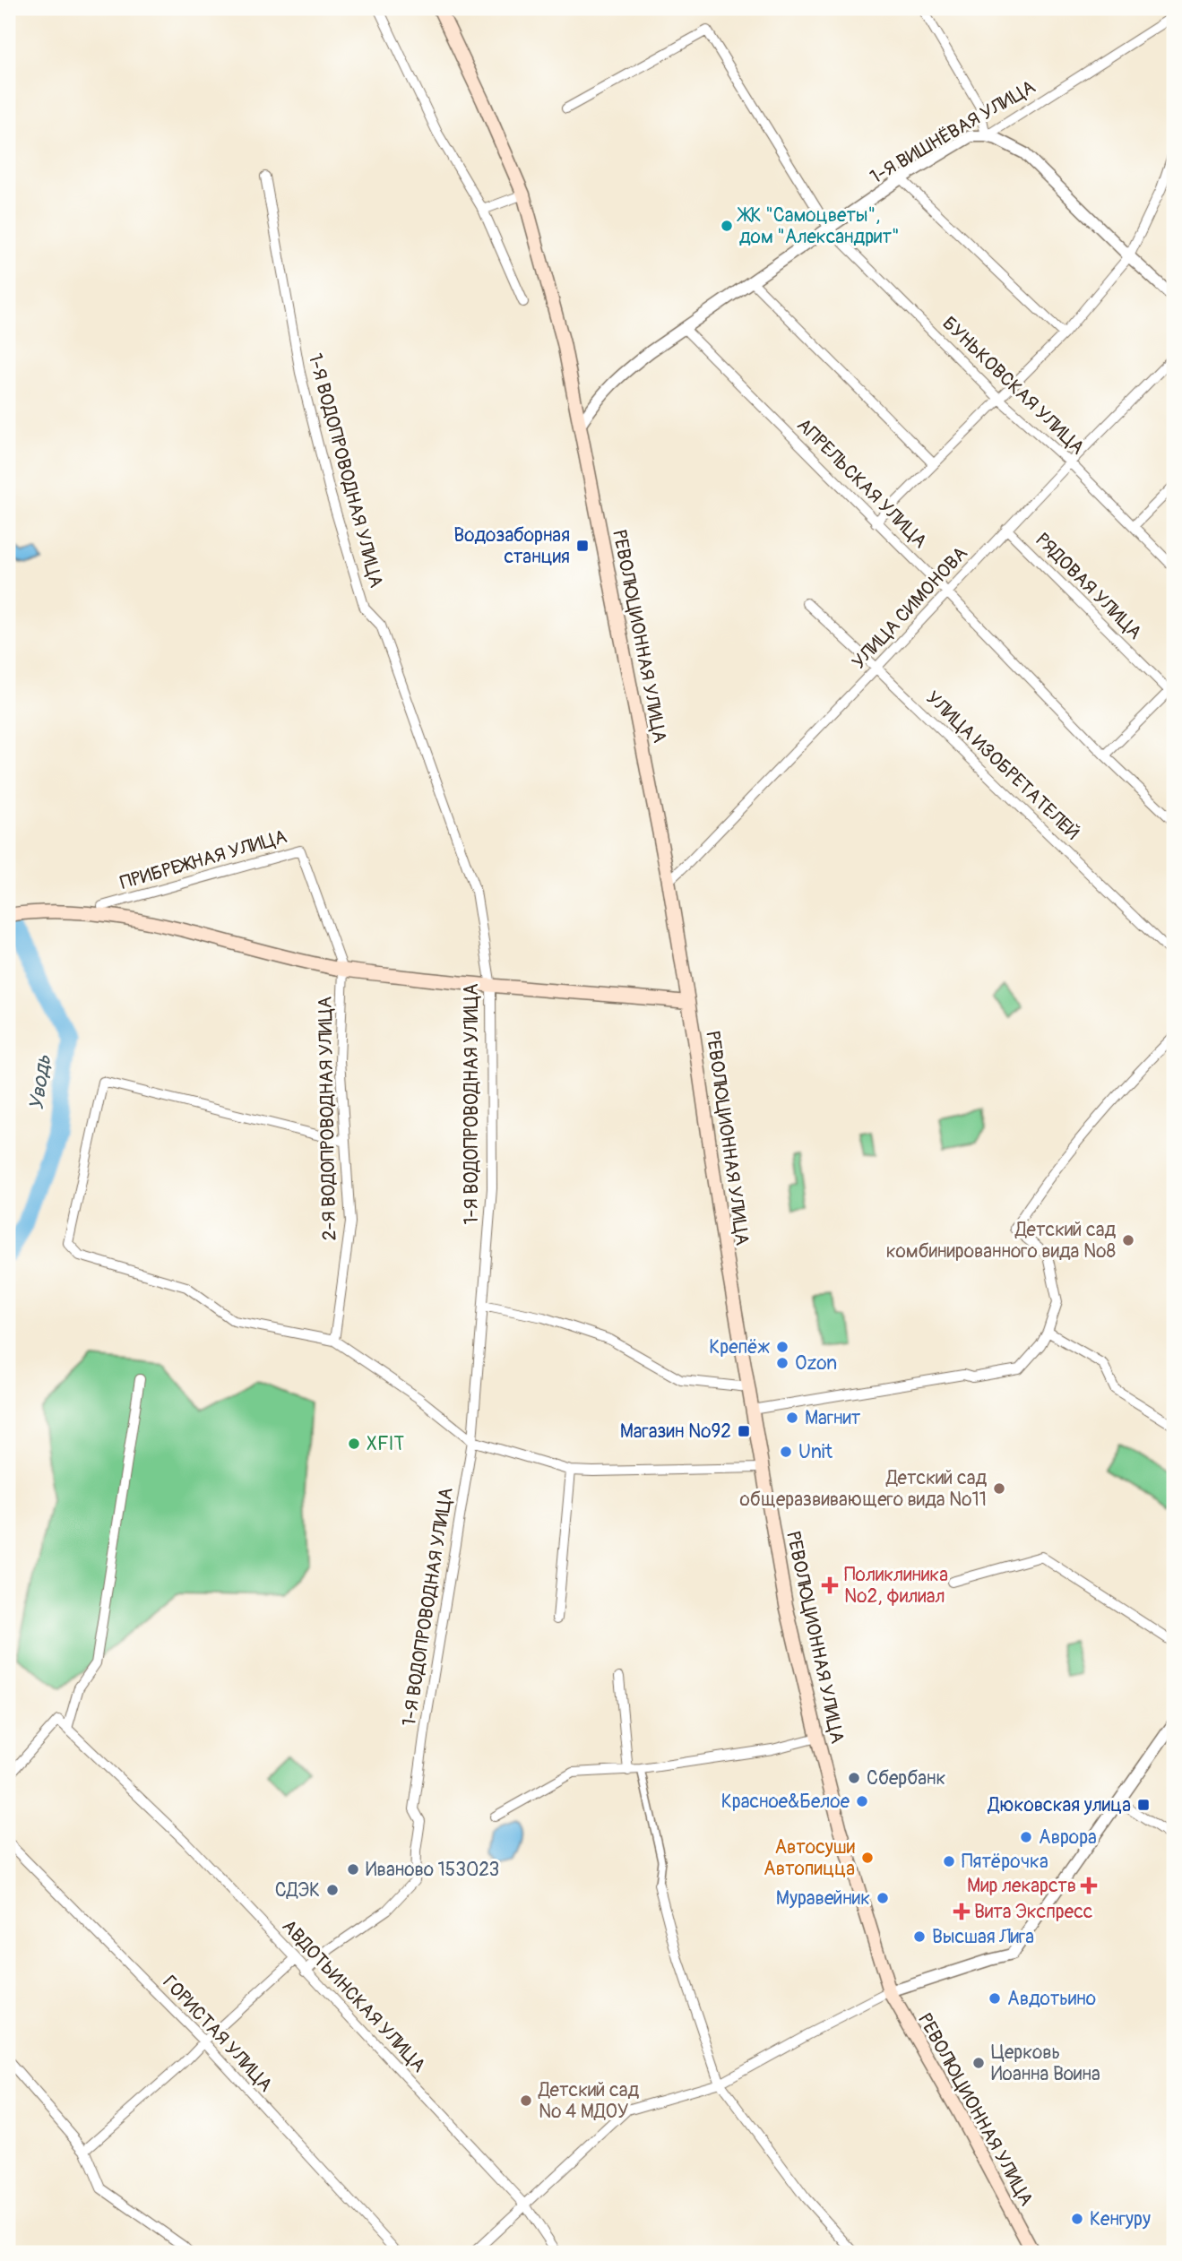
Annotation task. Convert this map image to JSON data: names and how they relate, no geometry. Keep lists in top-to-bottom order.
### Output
{
  "streets": {
    "main road": ["РЕВОЛЮЦИОННАЯ УЛИЦА"],
    "street": [
      "1-Я ВИШНЁВАЯ УЛИЦА",
      "БУНЬКОВСКАЯ УЛИЦА",
      "1-Я ВОДОПРОВОДНАЯ УЛИЦА",
      "АПРЕЛЬСКАЯ УЛИЦА",
      "РЯДОВАЯ УЛИЦА",
      "УЛИЦА СИМОНОВА",
      "УЛИЦА ИЗОБРЕТАТЕЛЕЙ",
      "ПРИБРЕЖНАЯ УЛИЦА",
      "2-Я ВОДОПРОВОДНАЯ УЛИЦА",
      "АВДОТЬИНСКАЯ УЛИЦА",
      "ГОРИСТАЯ УЛИЦА"
    ]
  },
  "crossings": [
    ["1-Я ВИШНЁВАЯ УЛИЦА", "БУНЬКОВСКАЯ УЛИЦА"],
    ["1-Я ВИШНЁВАЯ УЛИЦА", "АПРЕЛЬСКАЯ УЛИЦА"],
    ["1-Я ВИШНЁВАЯ УЛИЦА", "РЕВОЛЮЦИОННАЯ УЛИЦА"],
    ["БУНЬКОВСКАЯ УЛИЦА", "УЛИЦА СИМОНОВА"],
    ["1-Я ВОДОПРОВОДНАЯ УЛИЦА", "АВДОТЬИНСКАЯ УЛИЦА"],
    ["АПРЕЛЬСКАЯ УЛИЦА", "УЛИЦА СИМОНОВА"],
    ["РЯДОВАЯ УЛИЦА", "УЛИЦА СИМОНОВА"],
    ["УЛИЦА СИМОНОВА", "РЕВОЛЮЦИОННАЯ УЛИЦА"],
    ["УЛИЦА СИМОНОВА", "УЛИЦА ИЗОБРЕТАТЕЛЕЙ"],
    ["ПРИБРЕЖНАЯ УЛИЦА", "2-Я ВОДОПРОВОДНАЯ УЛИЦА"]
  ],
  "water": ["Уводь"],
  "places": {
    "other": [
      "ЖК \"Самоцветы\", дом \"Александрит\"",
      "Детский сад комбинированного вида №8",
      "Крепёж",
      "Ozon",
      "Магнит",
      "XFIT",
      "Unit",
      "Детский сад общеразвивающего вида №11",
      "Сбербанк",
      "Красное&Белое",
      "Аврора",
      "Автосуши Автопицца",
      "Пятёрочка",
      "Иваново 153023",
      "СДЭК",
      "Муравейник",
      "Высшая Лига",
      "Авдотьино",
      "Церковь Иоанна Воина",
      "Детский сад № 4 МДОУ",
      "Кенгуру"
    ],
    "transit": ["Водозаборная станция", "Магазин №92", "Дюковская улица"],
    "health": ["Поликлиника №2, филиал", "Мир лекарств", "Вита Экспресс"]
  }
}
